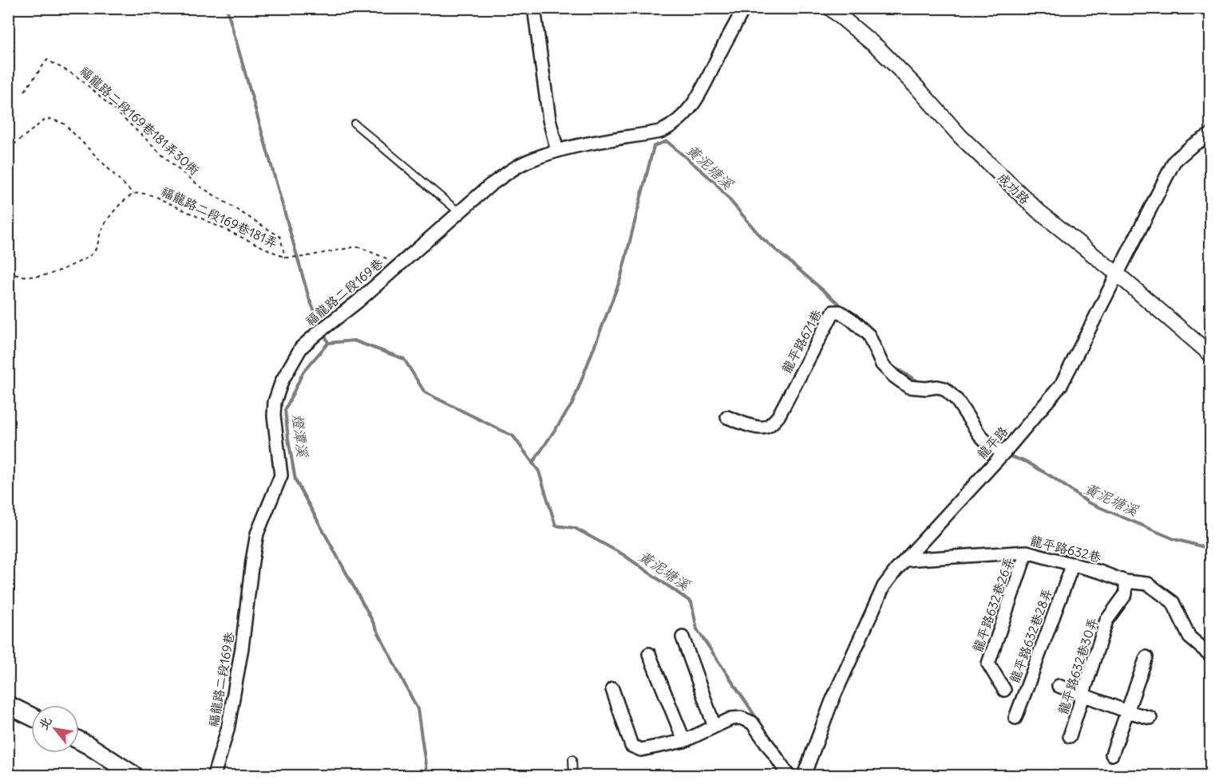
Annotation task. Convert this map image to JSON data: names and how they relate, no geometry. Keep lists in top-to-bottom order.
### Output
{
  "streets": {
    "street": [
      "成功路",
      "福龍路二段169巷",
      "龍平路671巷",
      "龍平路",
      "龍平路632巷",
      "龍平路632巷26弄",
      "龍平路632巷28弄",
      "龍平路632巷30弄"
    ],
    "path": ["福龍路二段169巷181弄30衖", "福龍路二段169巷181弄"]
  },
  "crossings": [
    ["福龍路二段169巷181弄30衖", "福龍路二段169巷181弄"],
    ["成功路", "龍平路"],
    ["福龍路二段169巷181弄", "福龍路二段169巷"],
    ["龍平路671巷", "龍平路"],
    ["龍平路", "龍平路632巷"],
    ["龍平路632巷", "龍平路632巷26弄"],
    ["龍平路632巷", "龍平路632巷28弄"],
    ["龍平路632巷", "龍平路632巷30弄"]
  ],
  "water": ["黃泥塘溪", "燈潭溪"],
  "north": "top left"
}
